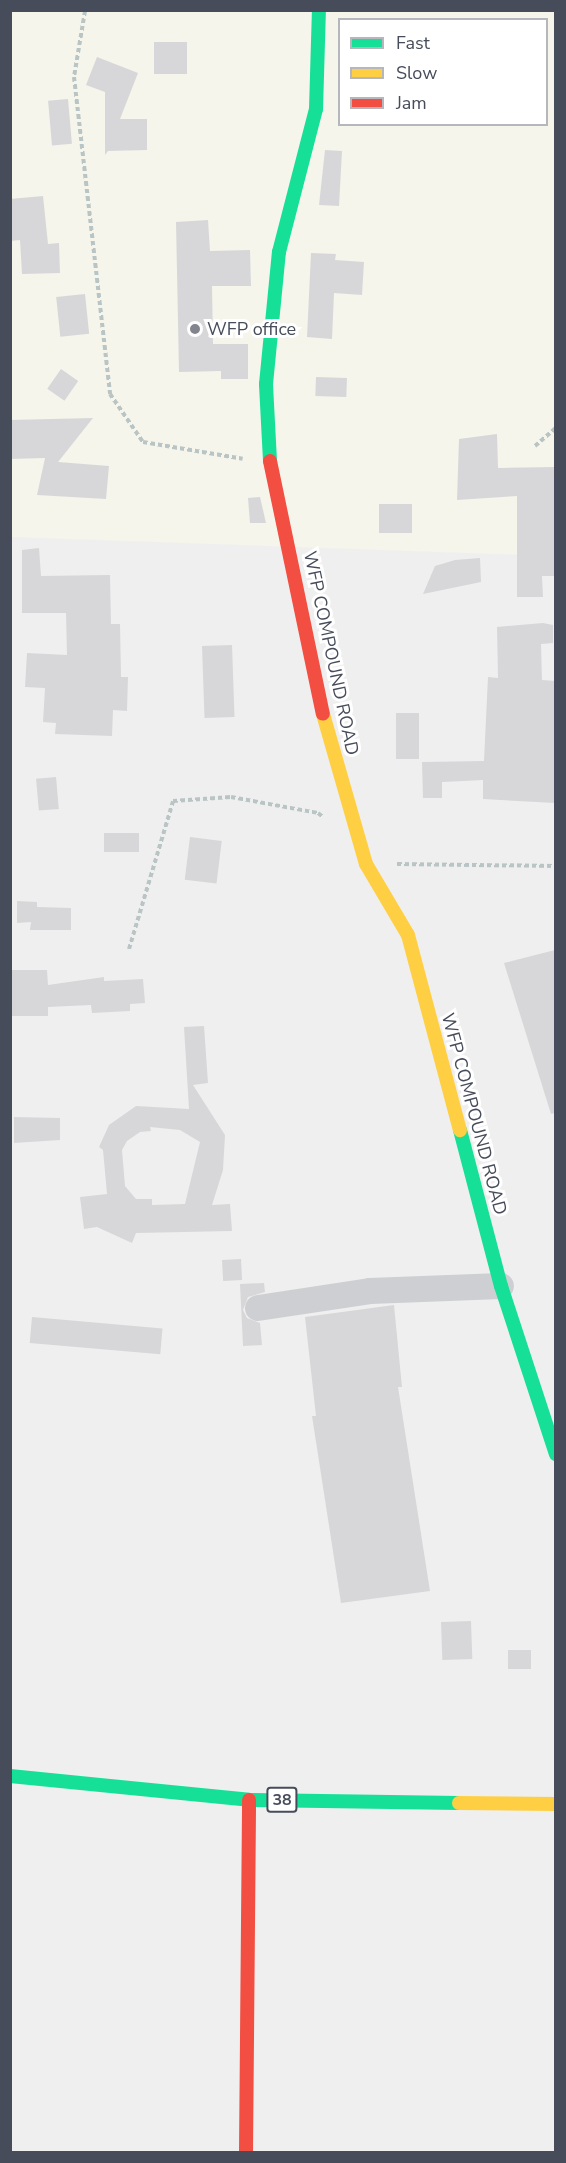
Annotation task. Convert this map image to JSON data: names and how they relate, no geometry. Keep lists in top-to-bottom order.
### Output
{
  "streets": {
    "street": ["WFP COMPOUND ROAD", "38"]
  },
  "places": ["WFP office"],
  "legend": ["Fast", "Slow", "Jam"]
}
